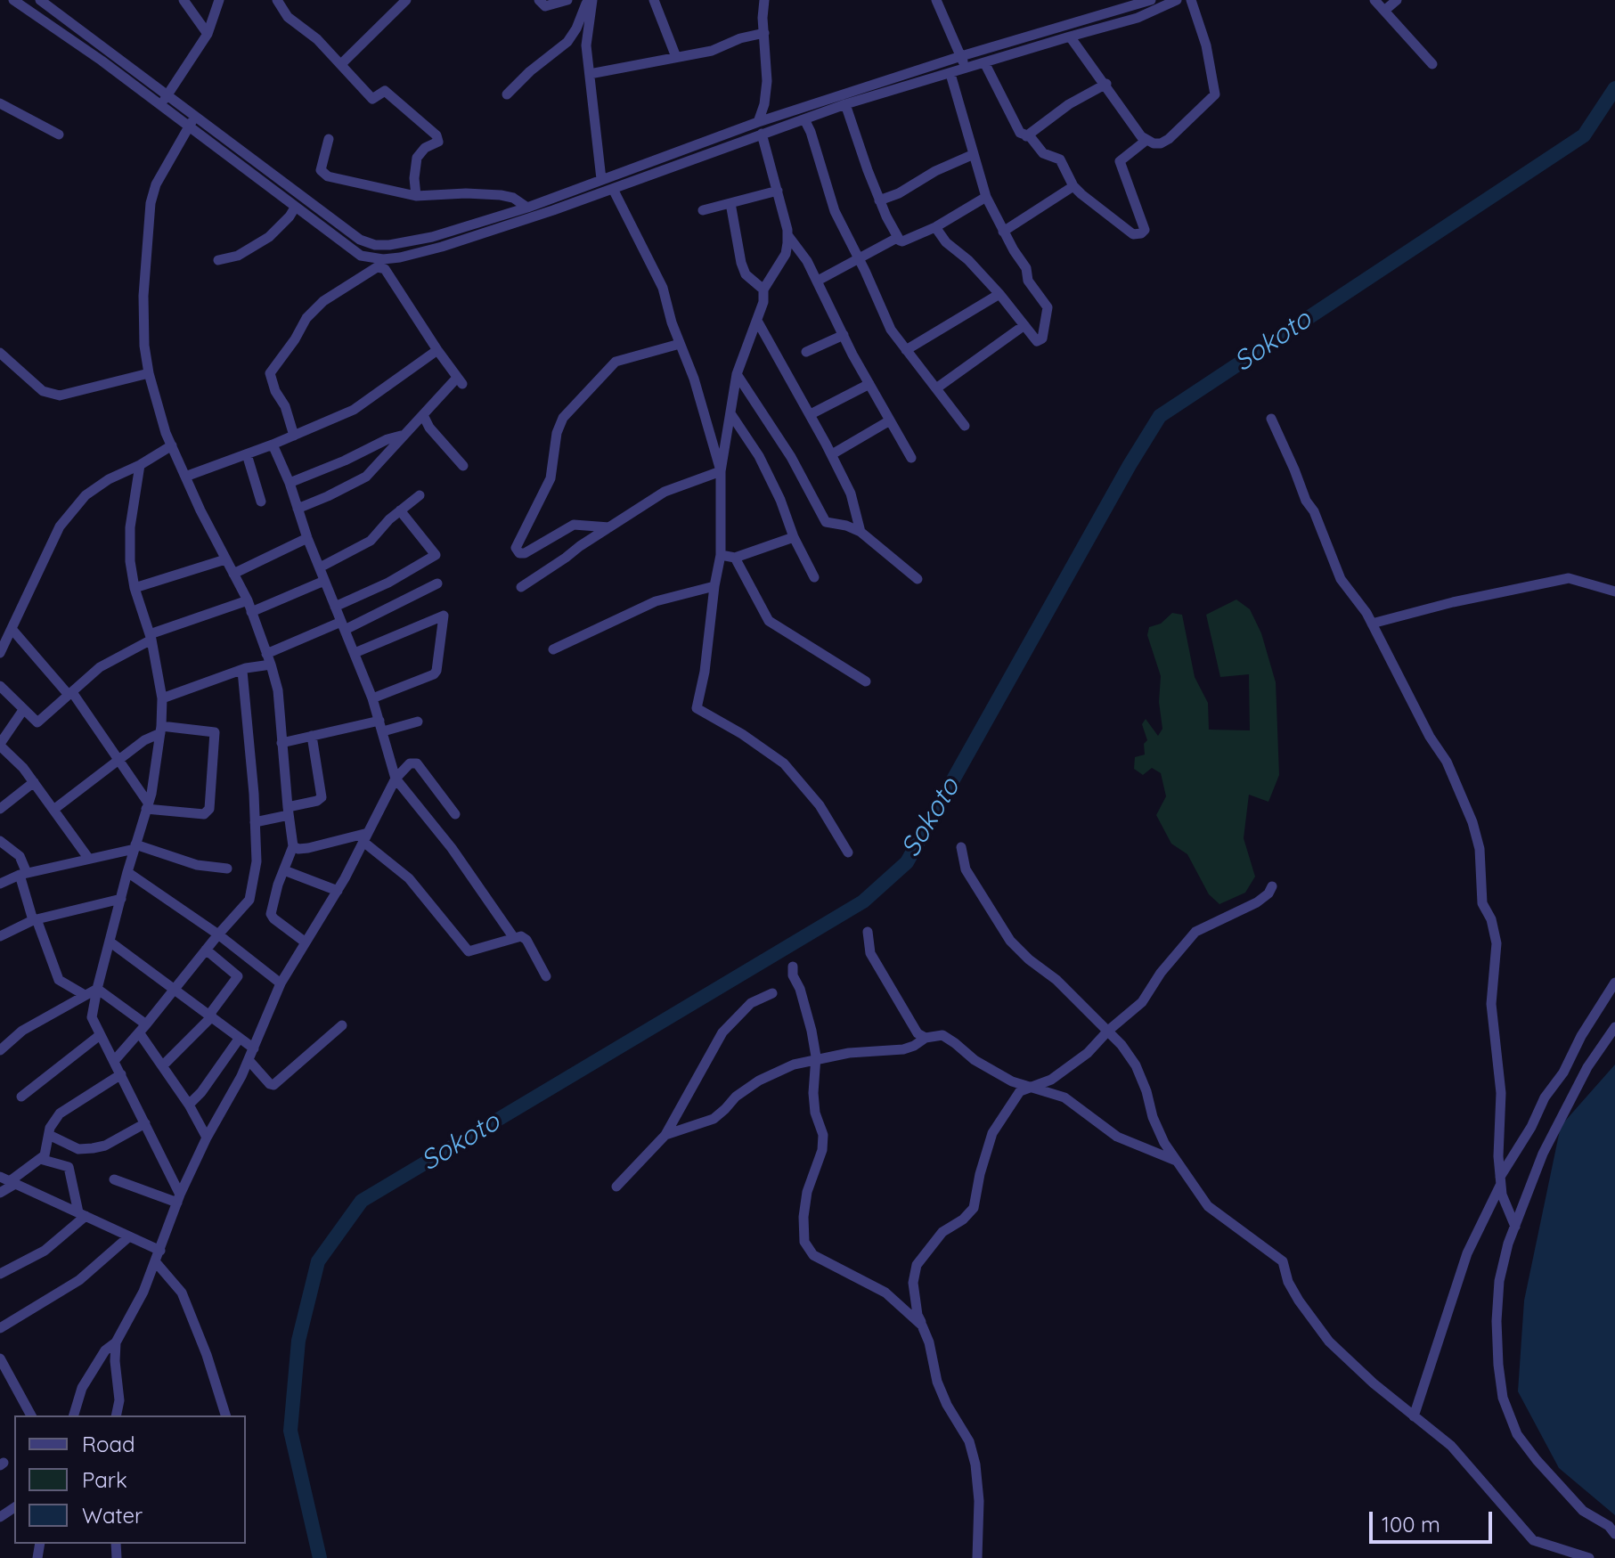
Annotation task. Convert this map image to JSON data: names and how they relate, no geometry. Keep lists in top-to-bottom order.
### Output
{
  "water": ["Sokoto"],
  "legend": ["Road", "Park", "Water"],
  "scale_bar": "100 m"
}
